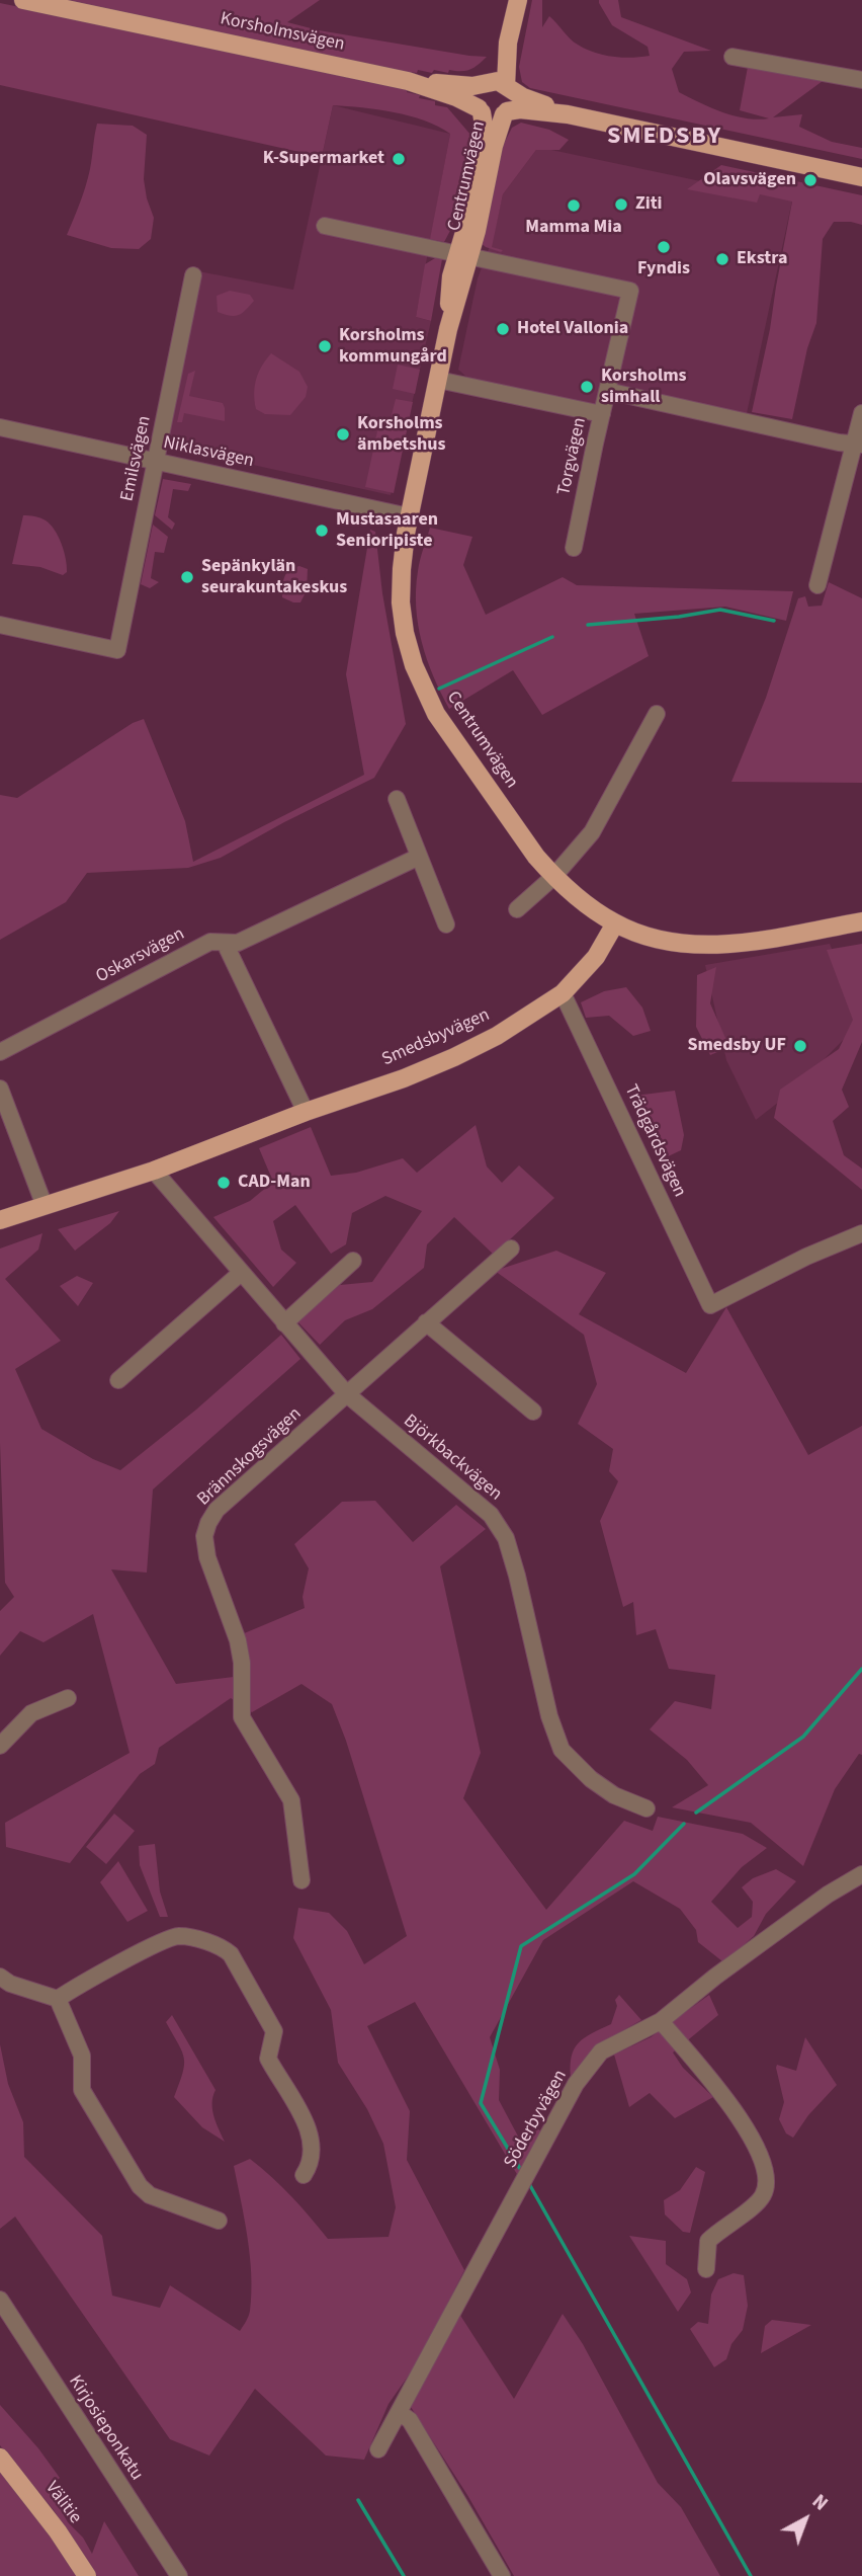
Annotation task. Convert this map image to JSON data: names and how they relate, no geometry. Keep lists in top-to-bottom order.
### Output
{
  "streets": {
    "main road": [
      "Korsholmsvägen",
      "Centrumvägen",
      "Smedsbyvägen",
      "Välitie"
    ],
    "street": [
      "Niklasvägen",
      "Torgvägen",
      "Emilsvägen",
      "Oskarsvägen",
      "Trädgårdsvägen",
      "Brännskogsvägen",
      "Björkbackvägen",
      "Söderbyvägen",
      "Kirjosieponkatu"
    ]
  },
  "crossings": [
    ["Korsholmsvägen", "Centrumvägen"],
    ["Centrumvägen", "Niklasvägen"],
    ["Centrumvägen", "Torgvägen"],
    ["Centrumvägen", "Smedsbyvägen"],
    ["Niklasvägen", "Emilsvägen"],
    ["Smedsbyvägen", "Trädgårdsvägen"],
    ["Smedsbyvägen", "Björkbackvägen"],
    ["Brännskogsvägen", "Björkbackvägen"]
  ],
  "districts": ["SMEDSBY"],
  "places": [
    "K-Supermarket",
    "Olavsvägen",
    "Ziti",
    "Mamma Mia",
    "Fyndis",
    "Ekstra",
    "Hotel Vallonia",
    "Korsholms kommungård",
    "Korsholms simhall",
    "Korsholms ämbetshus",
    "Mustasaaren Senioripiste",
    "Sepänkylän seurakuntakeskus",
    "Smedsby UF",
    "CAD-Man"
  ],
  "north": "top right"
}
